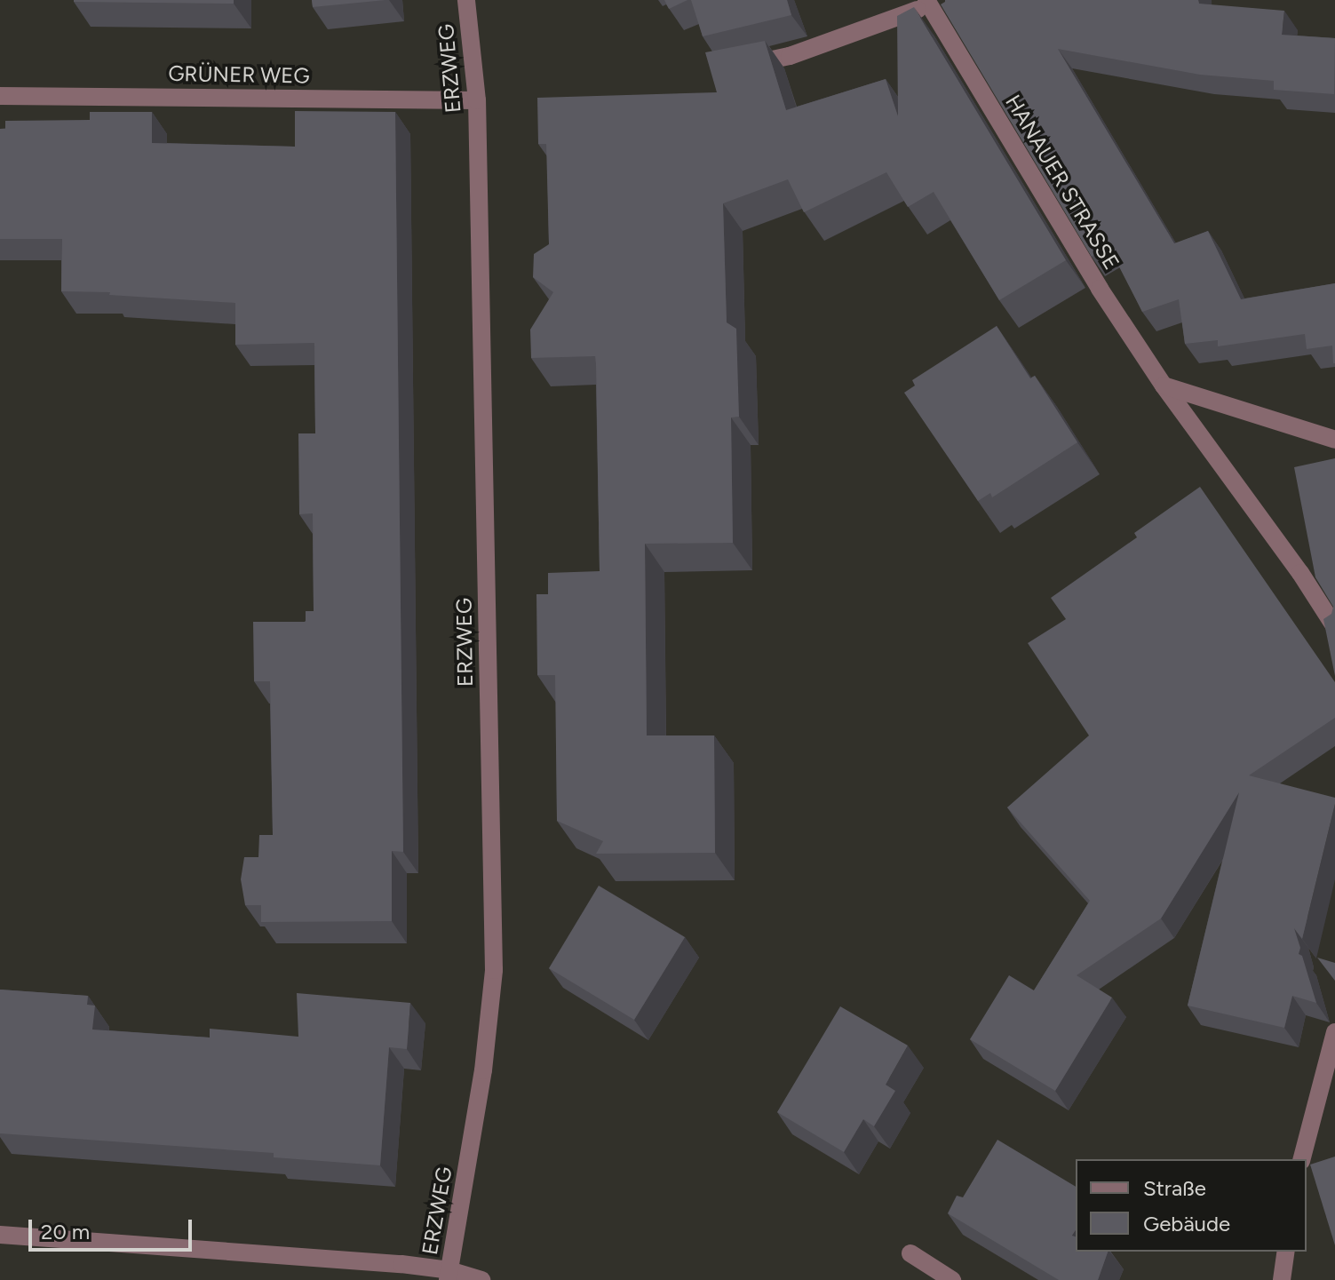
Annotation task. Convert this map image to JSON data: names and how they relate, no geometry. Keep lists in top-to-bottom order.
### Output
{
  "streets": {
    "street": ["ERZWEG", "GRÜNER WEG", "HANAUER STRASSE"]
  },
  "crossings": [
    ["ERZWEG", "GRÜNER WEG"]
  ],
  "legend": ["Straße", "Gebäude"],
  "scale_bar": "20 m"
}
